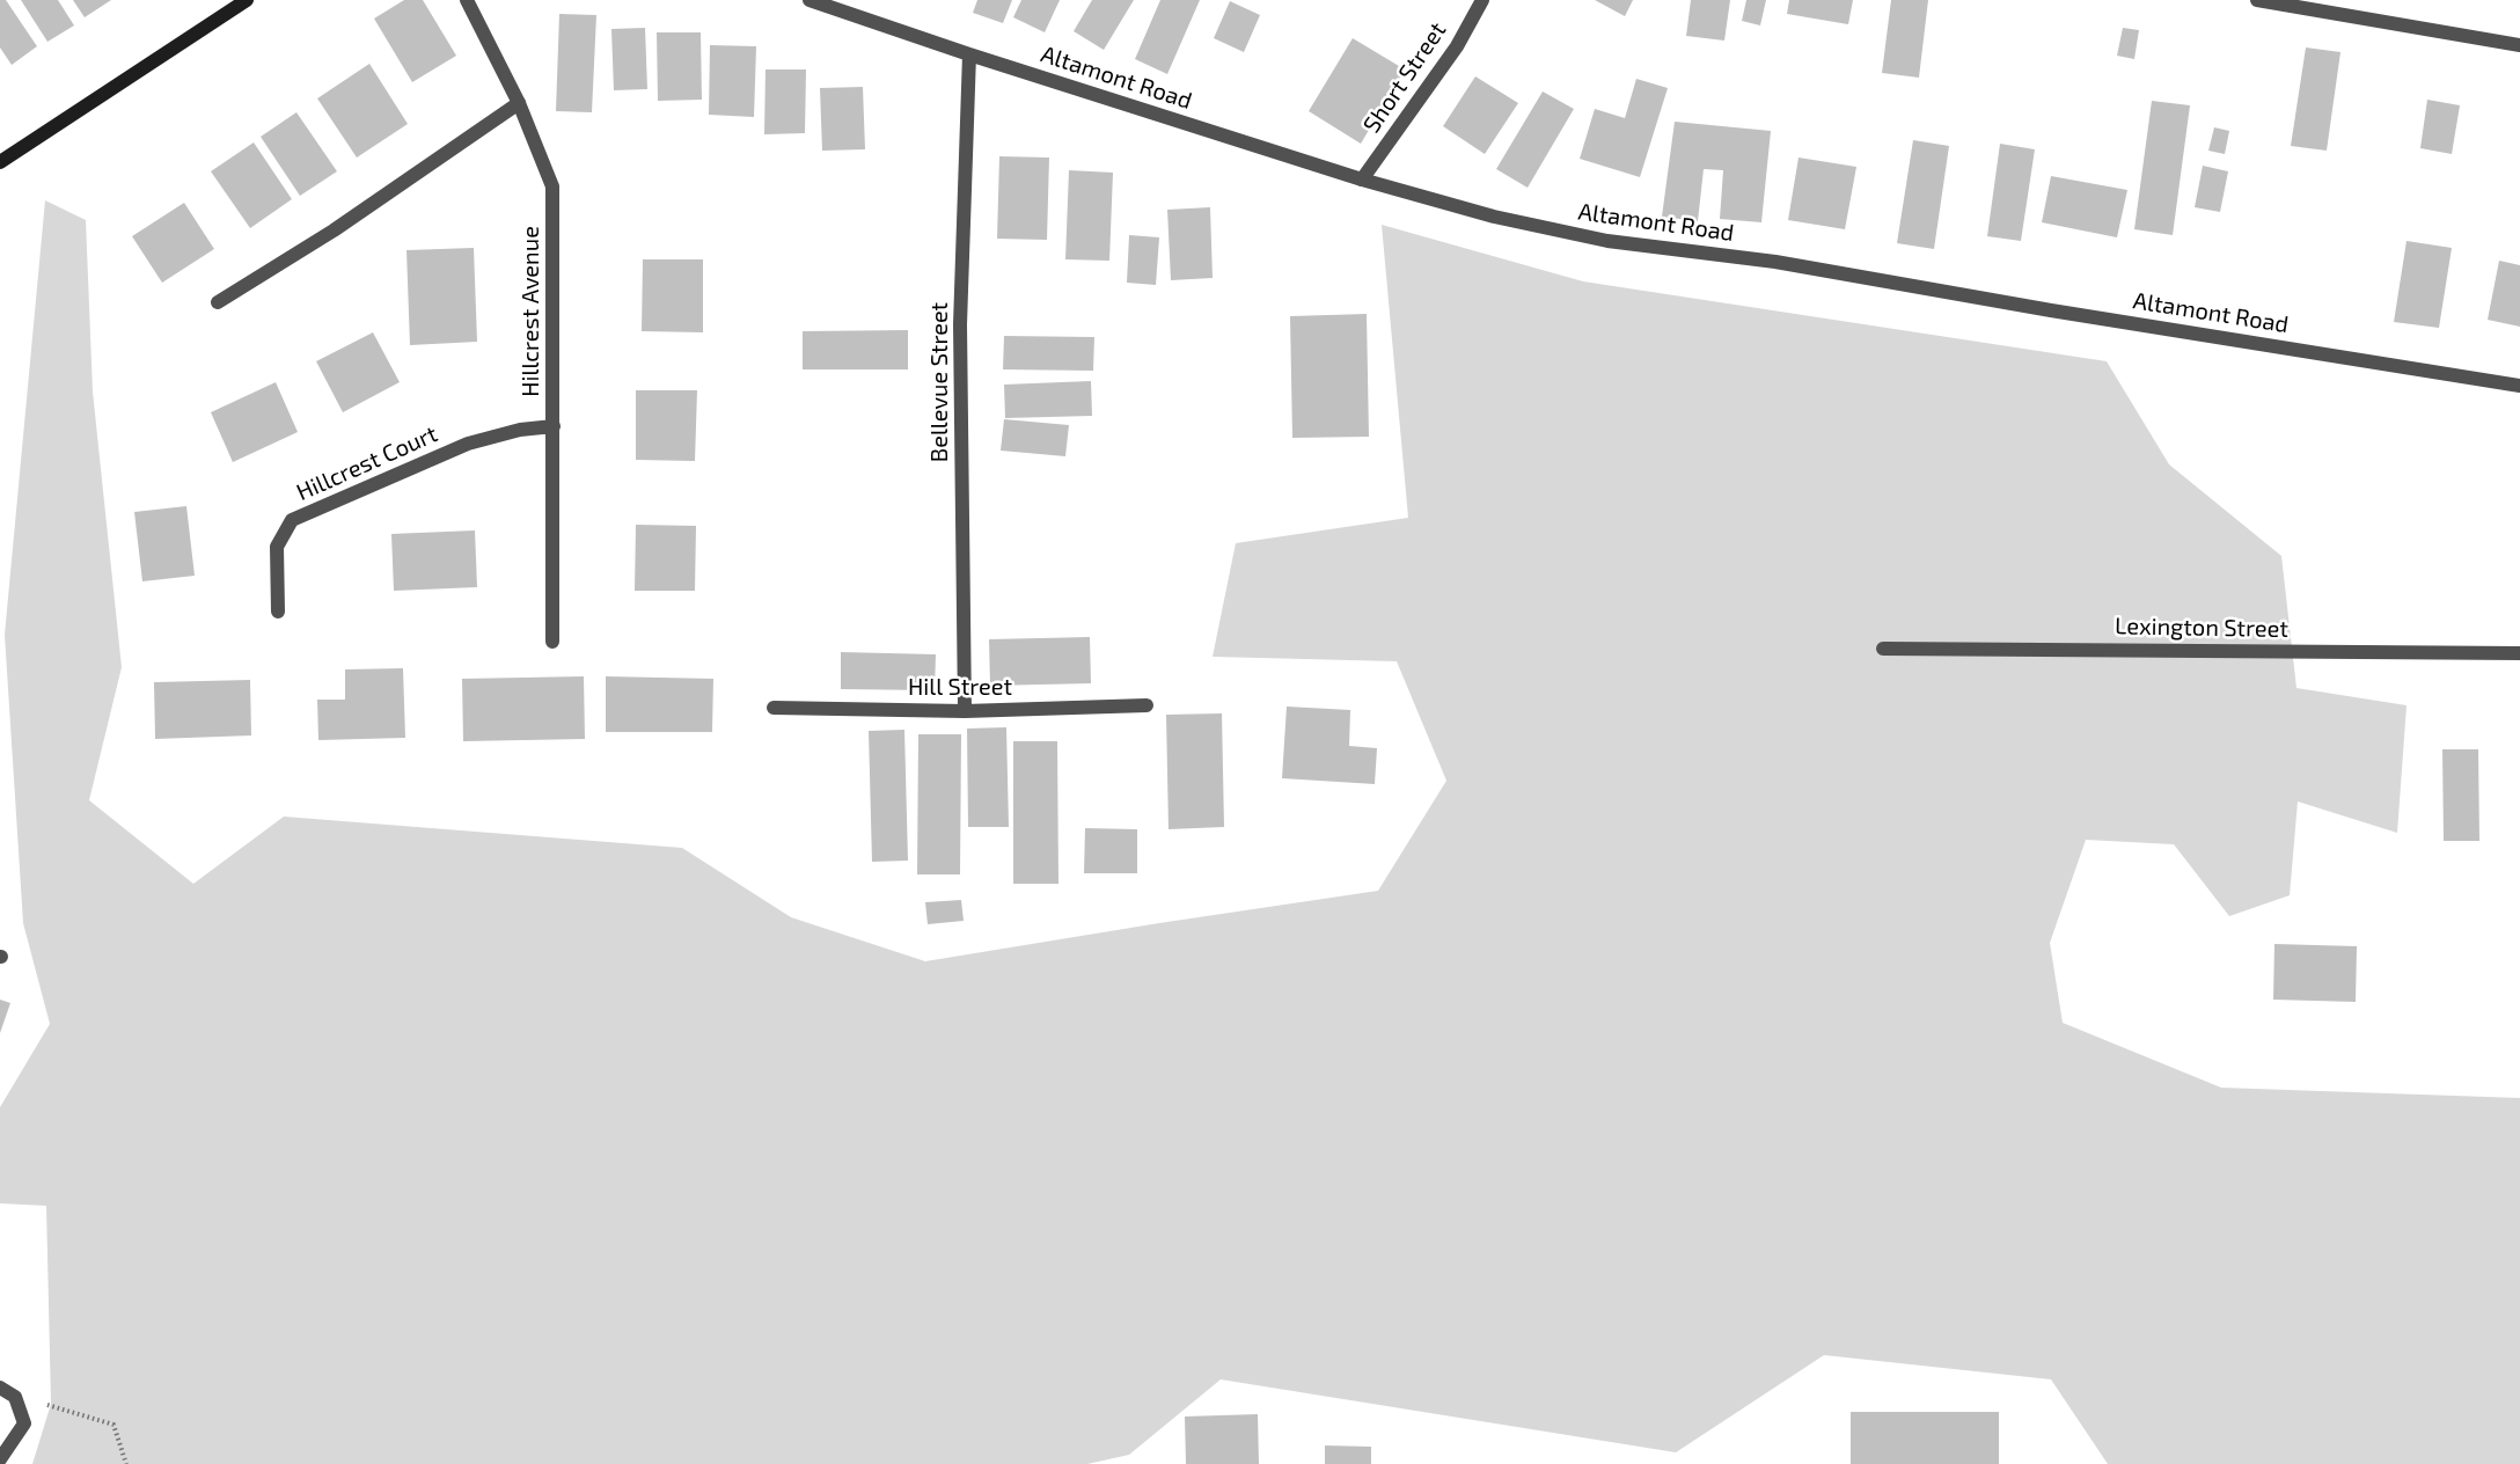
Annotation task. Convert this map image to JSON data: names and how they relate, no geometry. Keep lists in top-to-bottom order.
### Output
{
  "streets": {
    "street": [
      "Altamont Road",
      "Short Street",
      "Hillcrest Avenue",
      "Bellevue Street",
      "Hillcrest Court",
      "Lexington Street",
      "Hill Street"
    ]
  },
  "crossings": [
    ["Altamont Road", "Short Street"],
    ["Altamont Road", "Bellevue Street"],
    ["Hillcrest Avenue", "Hillcrest Court"],
    ["Bellevue Street", "Hill Street"]
  ]
}
